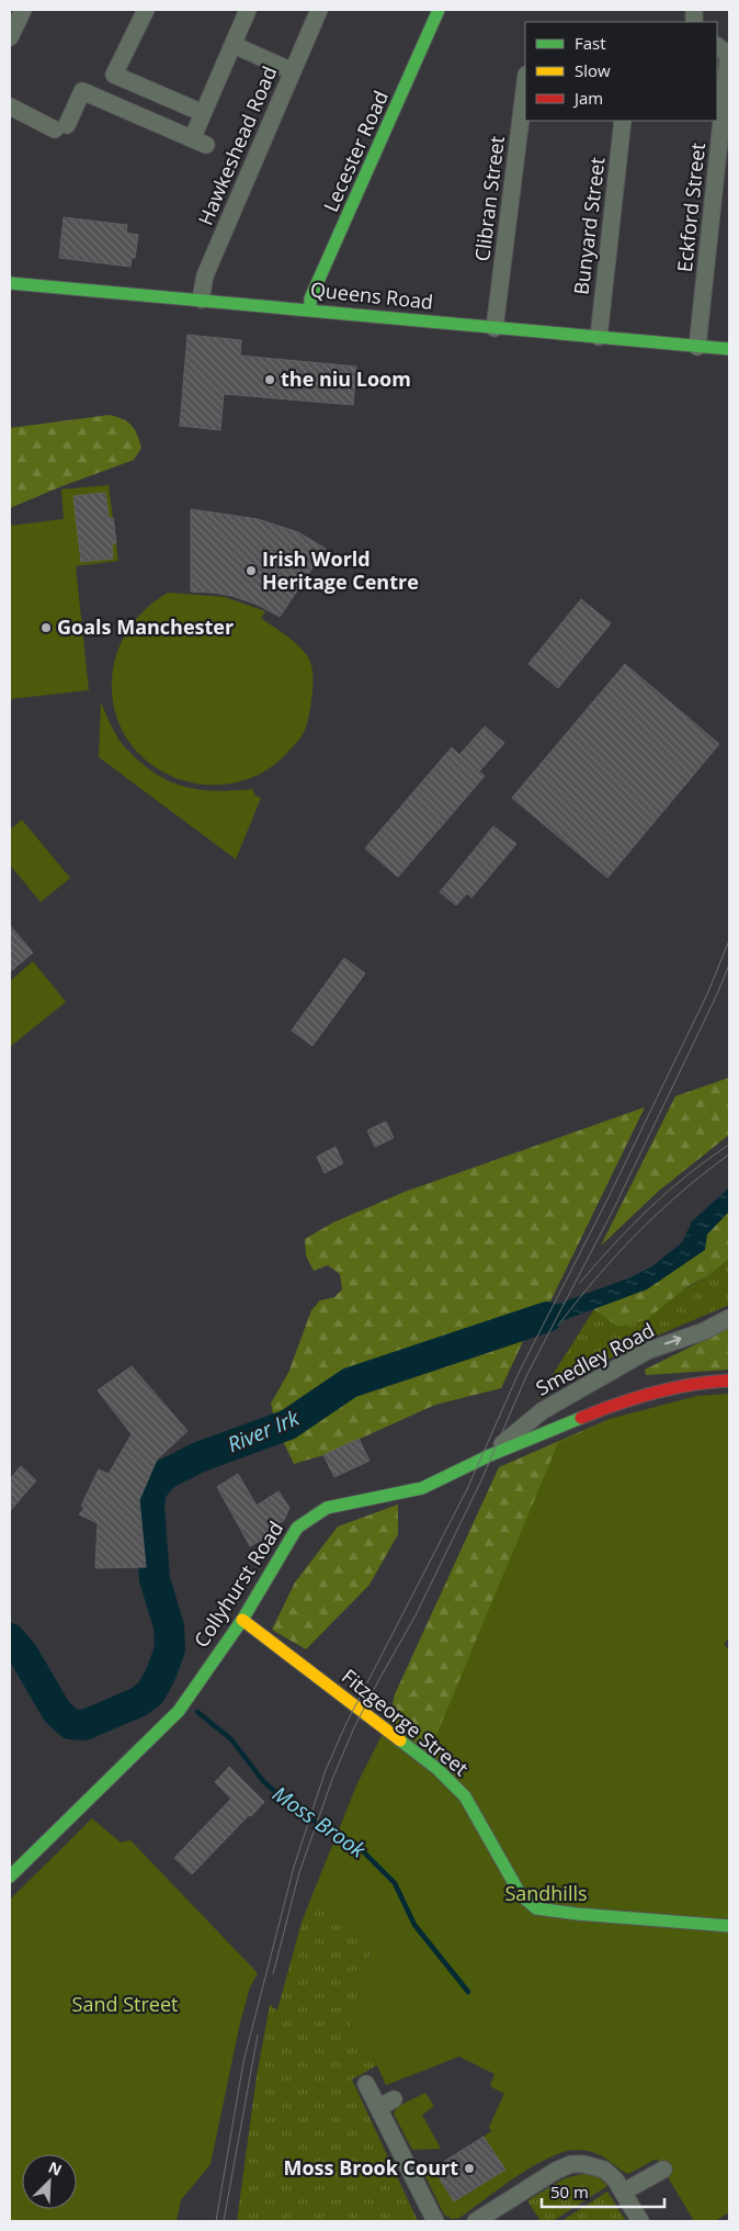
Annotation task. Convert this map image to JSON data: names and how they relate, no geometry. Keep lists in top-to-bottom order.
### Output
{
  "streets": {
    "main road": [
      "Lecester Road",
      "Queens Road",
      "Collyhurst Road",
      "Fitzgeorge Street"
    ],
    "street": [
      "Hawkeshead Road",
      "Clibran Street",
      "Eckford Street",
      "Bunyard Street",
      "Smedley Road"
    ]
  },
  "crossings": [
    ["Hawkeshead Road", "Queens Road"],
    ["Lecester Road", "Queens Road"],
    ["Clibran Street", "Queens Road"],
    ["Eckford Street", "Queens Road"],
    ["Bunyard Street", "Queens Road"],
    ["Smedley Road", "Collyhurst Road"],
    ["Collyhurst Road", "Fitzgeorge Street"]
  ],
  "one_way": ["Smedley Road"],
  "water": ["River Irk", "Moss Brook"],
  "parks": ["Sandhills", "Sand Street"],
  "places": [
    "the niu Loom",
    "Irish World Heritage Centre",
    "Goals Manchester",
    "Moss Brook Court"
  ],
  "legend": ["Fast", "Slow", "Jam"],
  "scale_bar": "50 m",
  "north": "top right"
}
